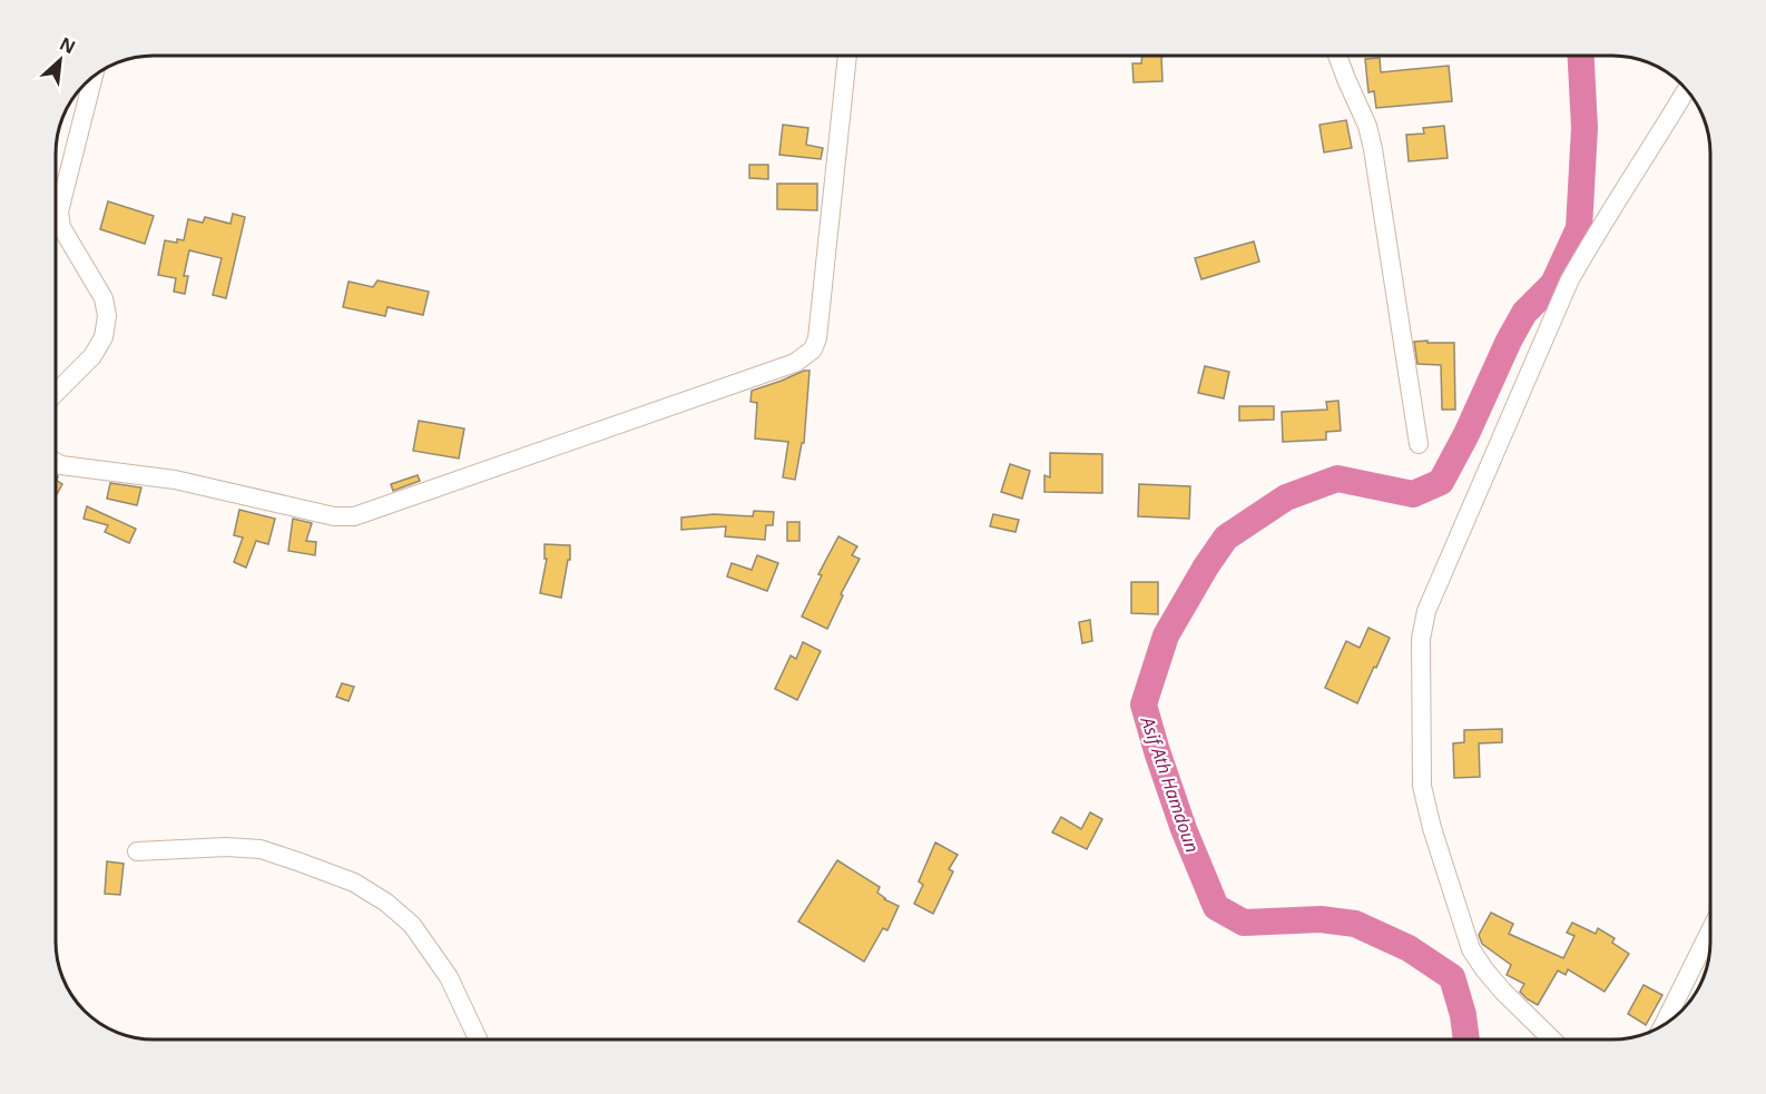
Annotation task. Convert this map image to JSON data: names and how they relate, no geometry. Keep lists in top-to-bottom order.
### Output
{
  "water": ["Asif Ath Hamdoun"],
  "north": "top right"
}
